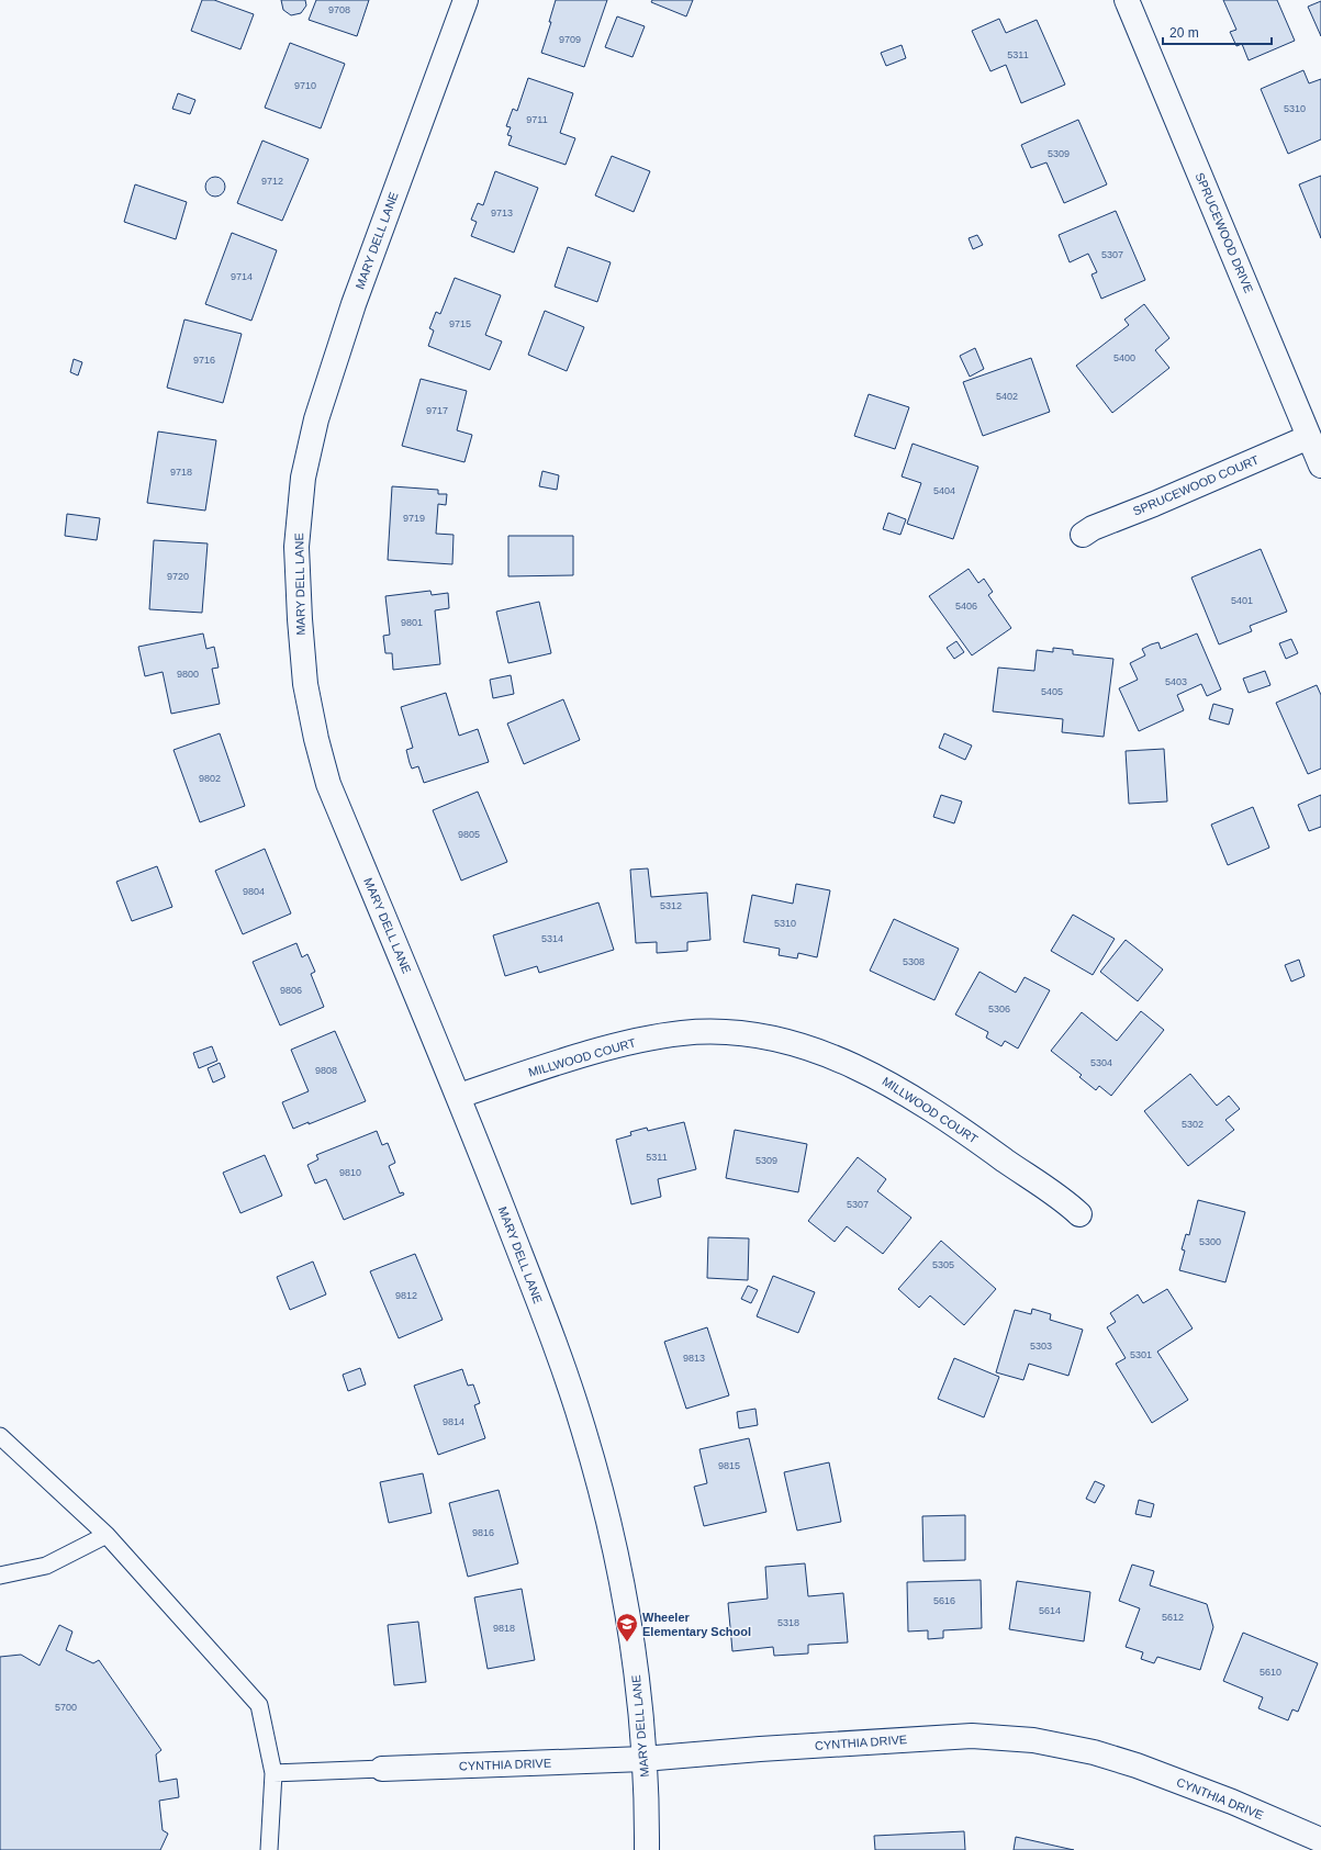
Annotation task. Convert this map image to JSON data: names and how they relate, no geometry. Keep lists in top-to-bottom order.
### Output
{
  "streets": {
    "street": [
      "SPRUCEWOOD DRIVE",
      "MARY DELL LANE",
      "SPRUCEWOOD COURT",
      "MILLWOOD COURT",
      "CYNTHIA DRIVE"
    ]
  },
  "crossings": [
    ["SPRUCEWOOD DRIVE", "SPRUCEWOOD COURT"],
    ["MARY DELL LANE", "MILLWOOD COURT"],
    ["MARY DELL LANE", "CYNTHIA DRIVE"]
  ],
  "places": {
    "school or university": ["Wheeler Elementary School"]
  },
  "house_numbers": [
    "9708",
    "9709",
    "5311",
    "9710",
    "5310",
    "9711",
    "5309",
    "9712",
    "9713",
    "5307",
    "9714",
    "9715",
    "5400",
    "9716",
    "5402",
    "9717",
    "9718",
    "5404",
    "9719",
    "9720",
    "5401",
    "5406",
    "9801",
    "9800",
    "5403",
    "5405",
    "9802",
    "9805",
    "9804",
    "5312",
    "5310",
    "5314",
    "5308",
    "9806",
    "5306",
    "5304",
    "9808",
    "5302",
    "5311",
    "5309",
    "9810",
    "5307",
    "5300",
    "5305",
    "9812",
    "5303",
    "5301",
    "9813",
    "9814",
    "9815",
    "9816",
    "5616",
    "5614",
    "5612",
    "5318",
    "9818",
    "5610",
    "5700"
  ],
  "scale_bar": "20 m"
}
